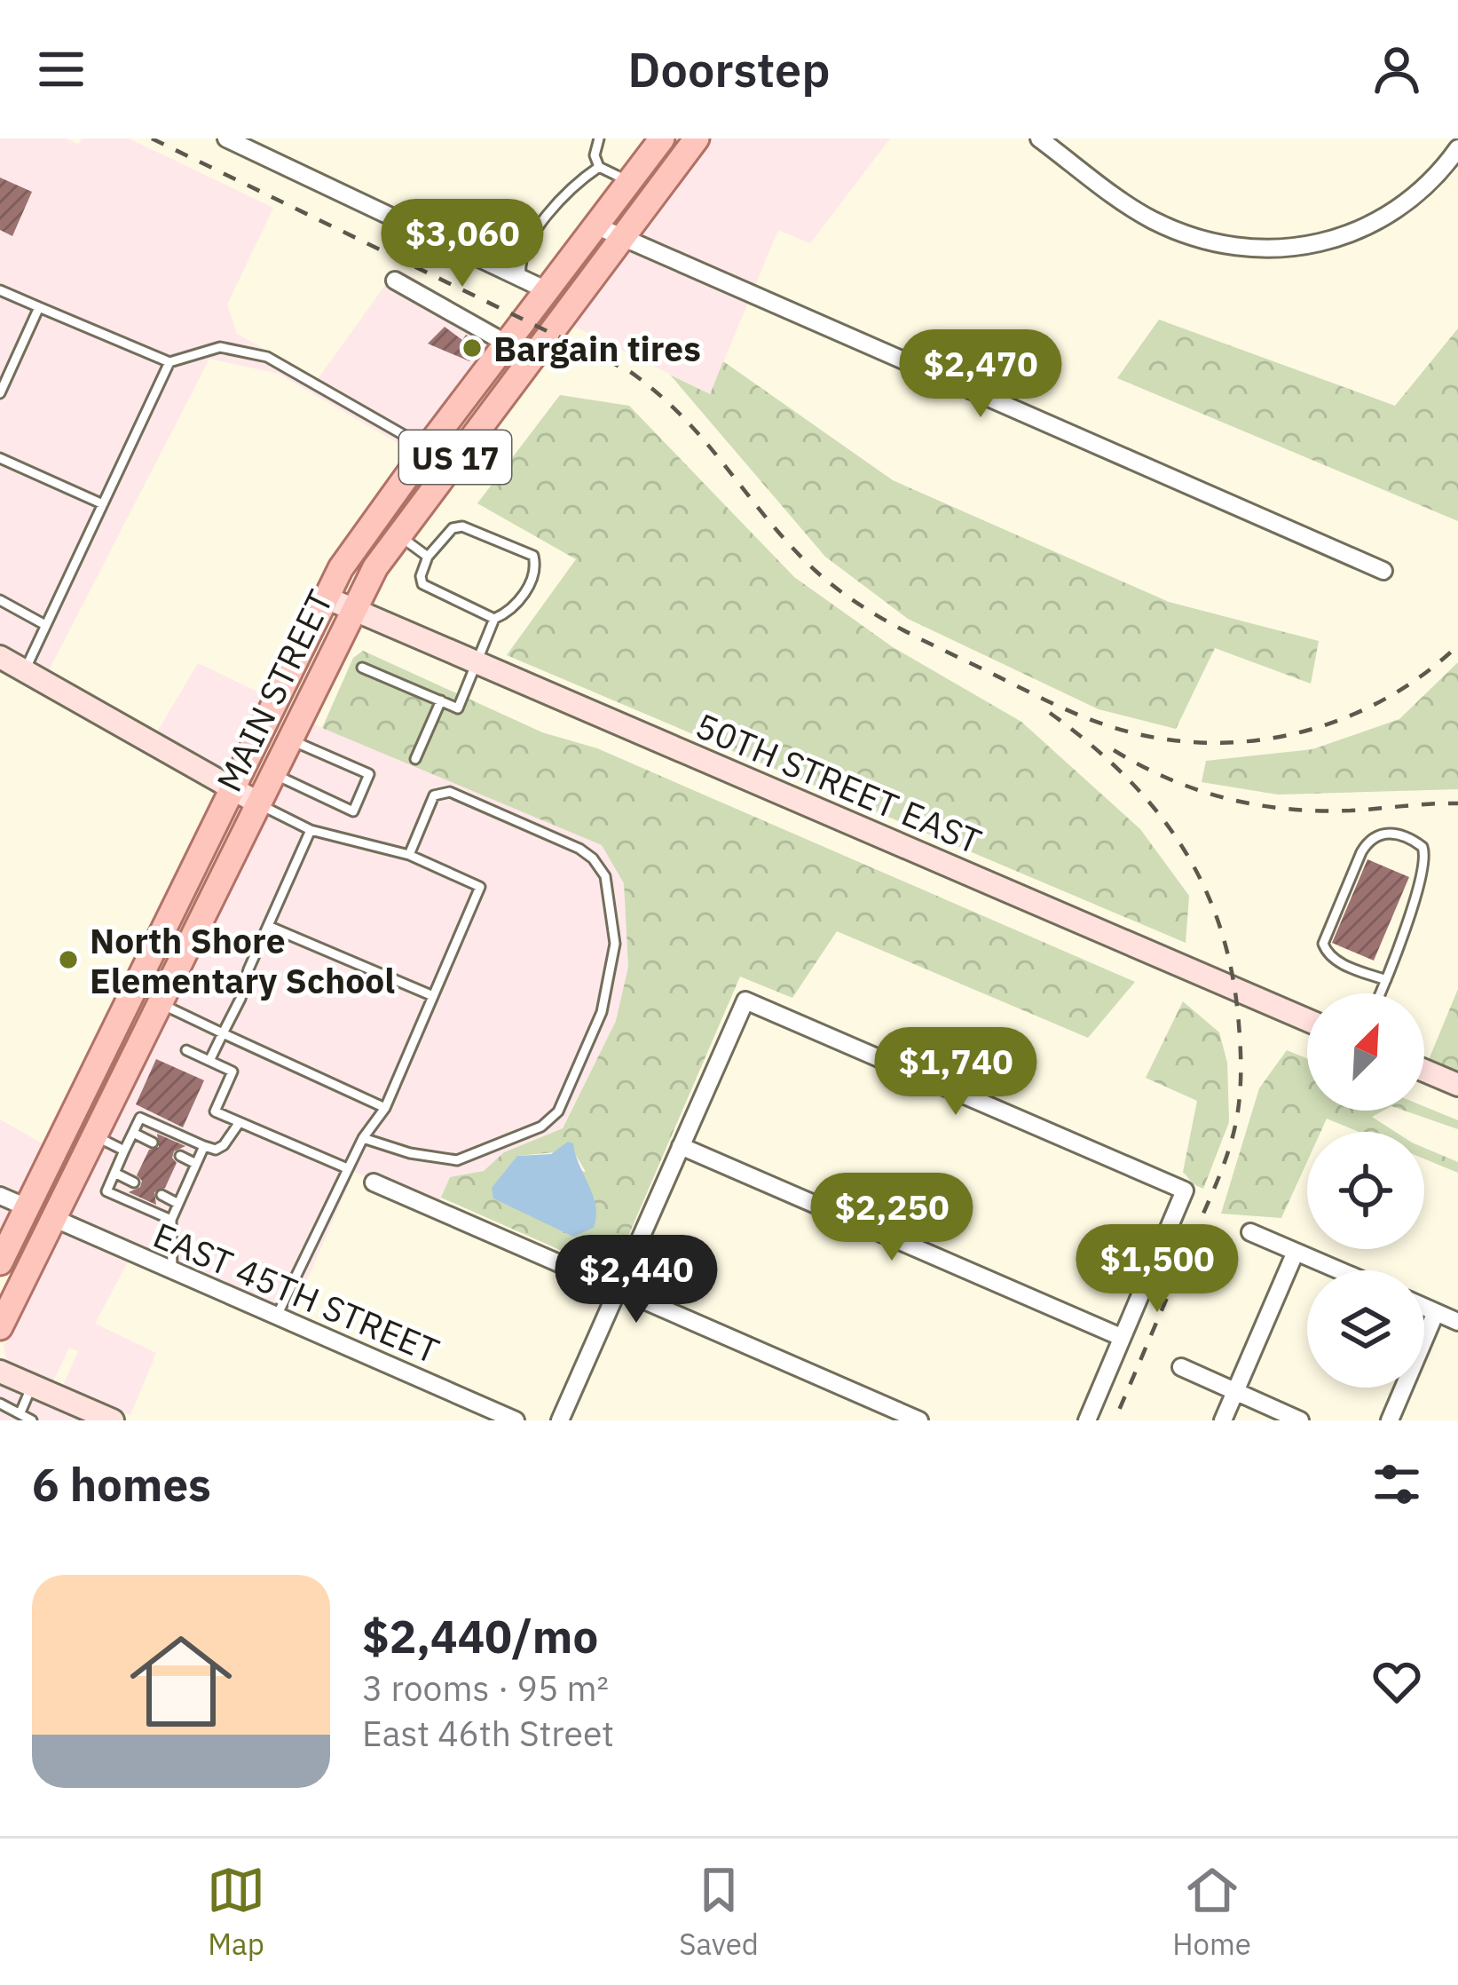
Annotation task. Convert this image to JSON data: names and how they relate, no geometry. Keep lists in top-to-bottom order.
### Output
{
  "streets": {
    "main road": ["US 17", "MAIN STREET"],
    "street": ["50TH STREET EAST", "EAST 45TH STREET"]
  },
  "crossings": [
    ["MAIN STREET", "50TH STREET EAST"],
    ["MAIN STREET", "EAST 45TH STREET"]
  ],
  "places": ["Bargain tires", "North Shore Elementary School"],
  "north": "top right",
  "page": {
    "header": "Doorstep",
    "price": [
      "$3,060",
      "$2,470",
      "$1,740",
      "$2,250",
      "$1,500",
      "$2,440"
    ],
    "heading": "6 homes",
    "list": [
      {
        "name": "$2,440/mo",
        "note": "3 rooms · 95 m² · East 46th Street"
      }
    ],
    "tabs": ["Map", "Saved", "Home"]
  }
}
